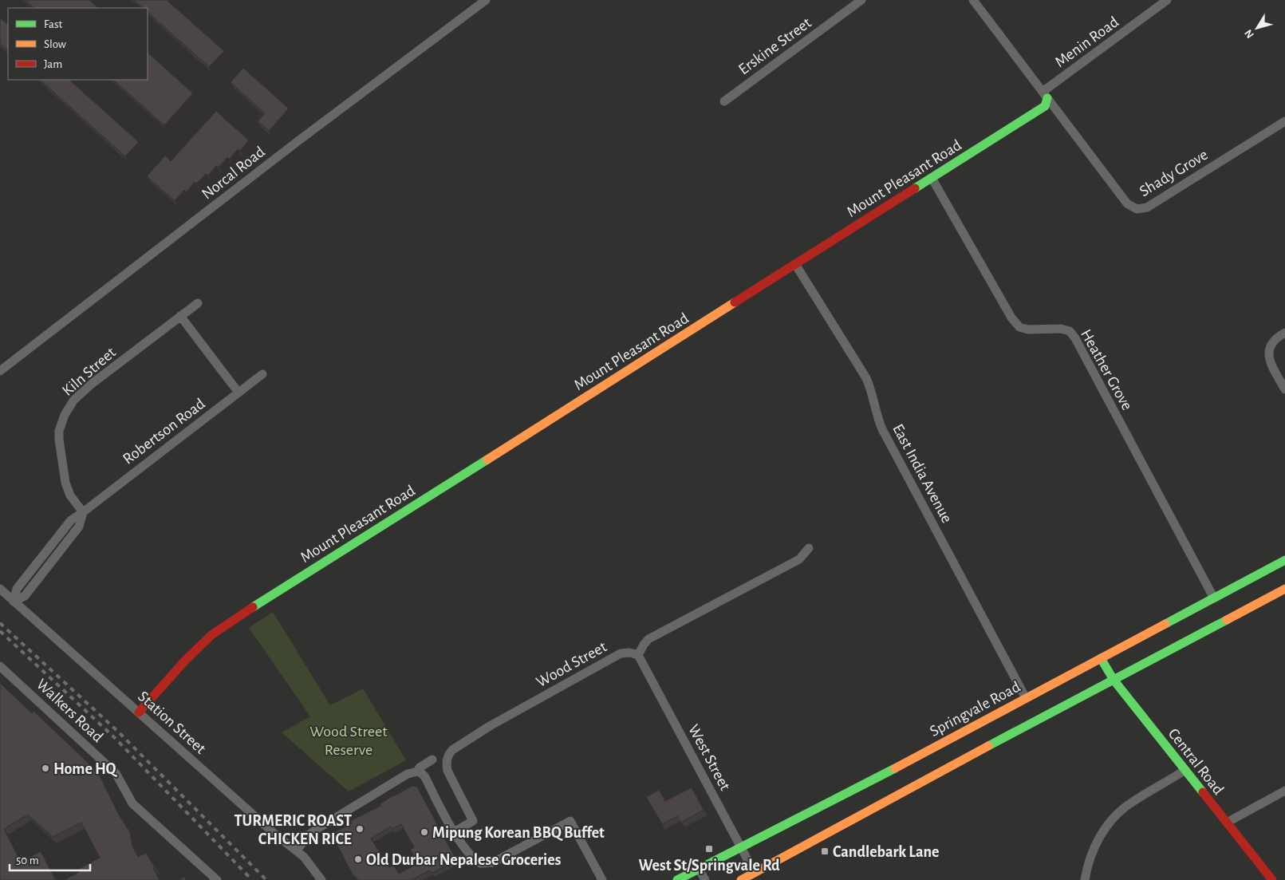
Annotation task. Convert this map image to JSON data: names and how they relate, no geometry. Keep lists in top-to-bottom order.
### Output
{
  "streets": {
    "main road": ["Mount Pleasant Road", "Springvale Road", "Central Road"],
    "street": [
      "Menin Road",
      "Erskine Street",
      "Norcal Road",
      "Shady Grove",
      "Heather Grove",
      "Kiln Street",
      "Robertson Road",
      "East India Avenue",
      "Wood Street",
      "Walkers Road",
      "Station Street",
      "West Street"
    ]
  },
  "crossings": [
    ["Menin Road", "Shady Grove"],
    ["Menin Road", "Mount Pleasant Road"],
    ["Shady Grove", "Mount Pleasant Road"],
    ["Mount Pleasant Road", "Heather Grove"],
    ["Mount Pleasant Road", "East India Avenue"],
    ["Mount Pleasant Road", "Station Street"],
    ["Heather Grove", "Springvale Road"],
    ["Kiln Street", "Robertson Road"],
    ["Robertson Road", "Station Street"],
    ["East India Avenue", "Springvale Road"],
    ["Wood Street", "West Street"],
    ["Springvale Road", "West Street"],
    ["Springvale Road", "Central Road"]
  ],
  "parks": ["Wood Street Reserve"],
  "places": {
    "other": [
      "Home HQ",
      "TURMERIC ROAST CHICKEN RICE",
      "Mipung Korean BBQ Buffet",
      "Old Durbar Nepalese Groceries"
    ],
    "transit": ["West St/Springvale Rd", "Candlebark Lane"]
  },
  "legend": ["Fast", "Slow", "Jam"],
  "scale_bar": "50 m",
  "north": "bottom left"
}
